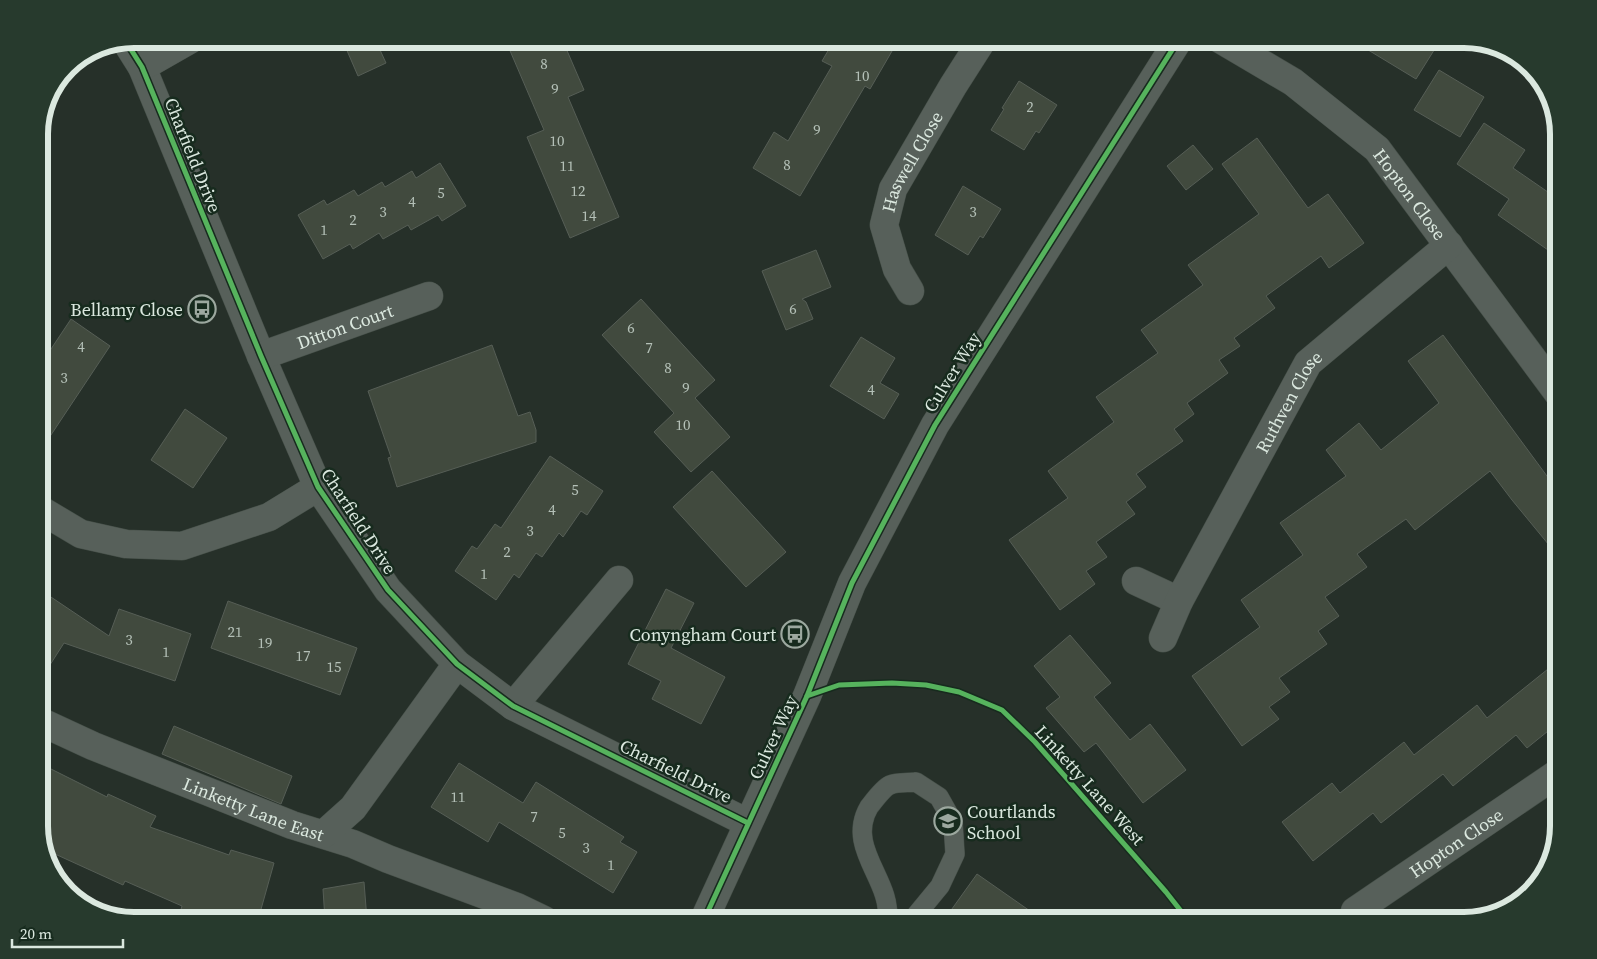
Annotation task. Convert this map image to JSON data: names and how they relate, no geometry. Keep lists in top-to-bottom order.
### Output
{
  "streets": {
    "street": [
      "Charfield Drive",
      "Haswell Close",
      "Hopton Close",
      "Ditton Court",
      "Culver Way",
      "Ruthven Close",
      "Linketty Lane East"
    ],
    "cycle path": ["Linketty Lane West"]
  },
  "crossings": [
    ["Charfield Drive", "Ditton Court"],
    ["Charfield Drive", "Culver Way"],
    ["Charfield Drive", "Linketty Lane East"],
    ["Hopton Close", "Ruthven Close"]
  ],
  "places": {
    "bus stop": ["Bellamy Close", "Conyngham Court"],
    "school or university": ["Courtlands School"]
  },
  "house_numbers": [
    "8",
    "10",
    "9",
    "2",
    "9",
    "10",
    "8",
    "11",
    "12",
    "5",
    "4",
    "3",
    "3",
    "14",
    "2",
    "1",
    "6",
    "6",
    "4",
    "7",
    "8",
    "3",
    "9",
    "4",
    "10",
    "5",
    "4",
    "3",
    "2",
    "1",
    "21",
    "3",
    "19",
    "1",
    "17",
    "15",
    "11",
    "7",
    "5",
    "3",
    "1"
  ],
  "scale_bar": "20 m"
}
